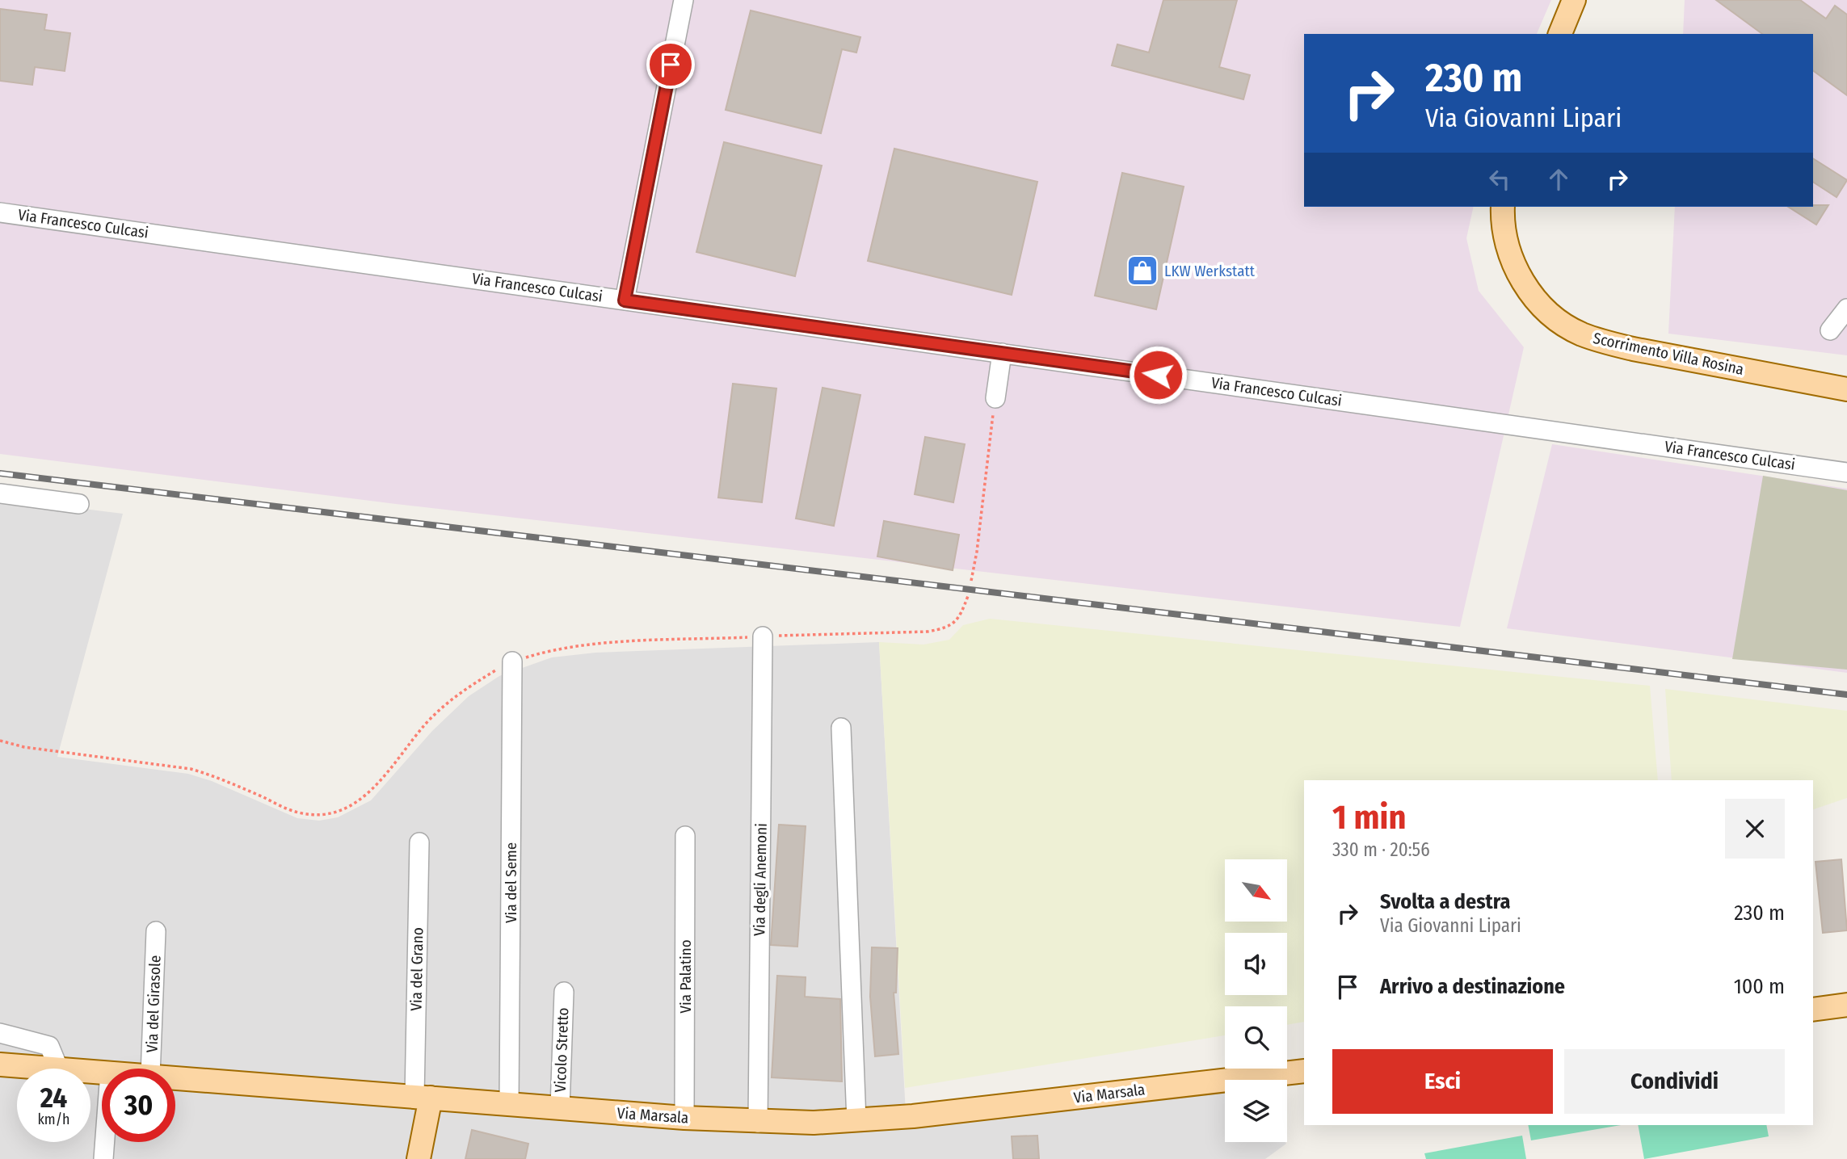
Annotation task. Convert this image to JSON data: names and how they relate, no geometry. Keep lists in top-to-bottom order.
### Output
{
  "streets": {
    "main road": ["Scorrimento Villa Rosina", "Via Marsala"],
    "street": [
      "Via Francesco Culcasi",
      "Via degli Anemoni",
      "Via del Seme",
      "Via del Grano",
      "Via Palatino",
      "Via del Girasole",
      "Vicolo Stretto"
    ]
  },
  "crossings": [
    ["Via degli Anemoni", "Via Marsala"],
    ["Via del Seme", "Via Marsala"],
    ["Via del Grano", "Via Marsala"],
    ["Via Palatino", "Via Marsala"],
    ["Vicolo Stretto", "Via Marsala"]
  ],
  "places": {
    "shop": ["LKW Werkstatt"]
  },
  "north": "bottom right",
  "page": {
    "turn": ["230 m", "Via Giovanni Lipari"],
    "heading": ["1 min", "330 m · 20:56"],
    "list": [
      {
        "name": "Svolta a destra",
        "note": "Via Giovanni Lipari",
        "value": "230 m"
      },
      {
        "name": "Arrivo a destinazione",
        "value": "100 m"
      }
    ],
    "buttons": ["Esci", "Condividi"],
    "speed": "24 km/h",
    "limit": "30"
  }
}
